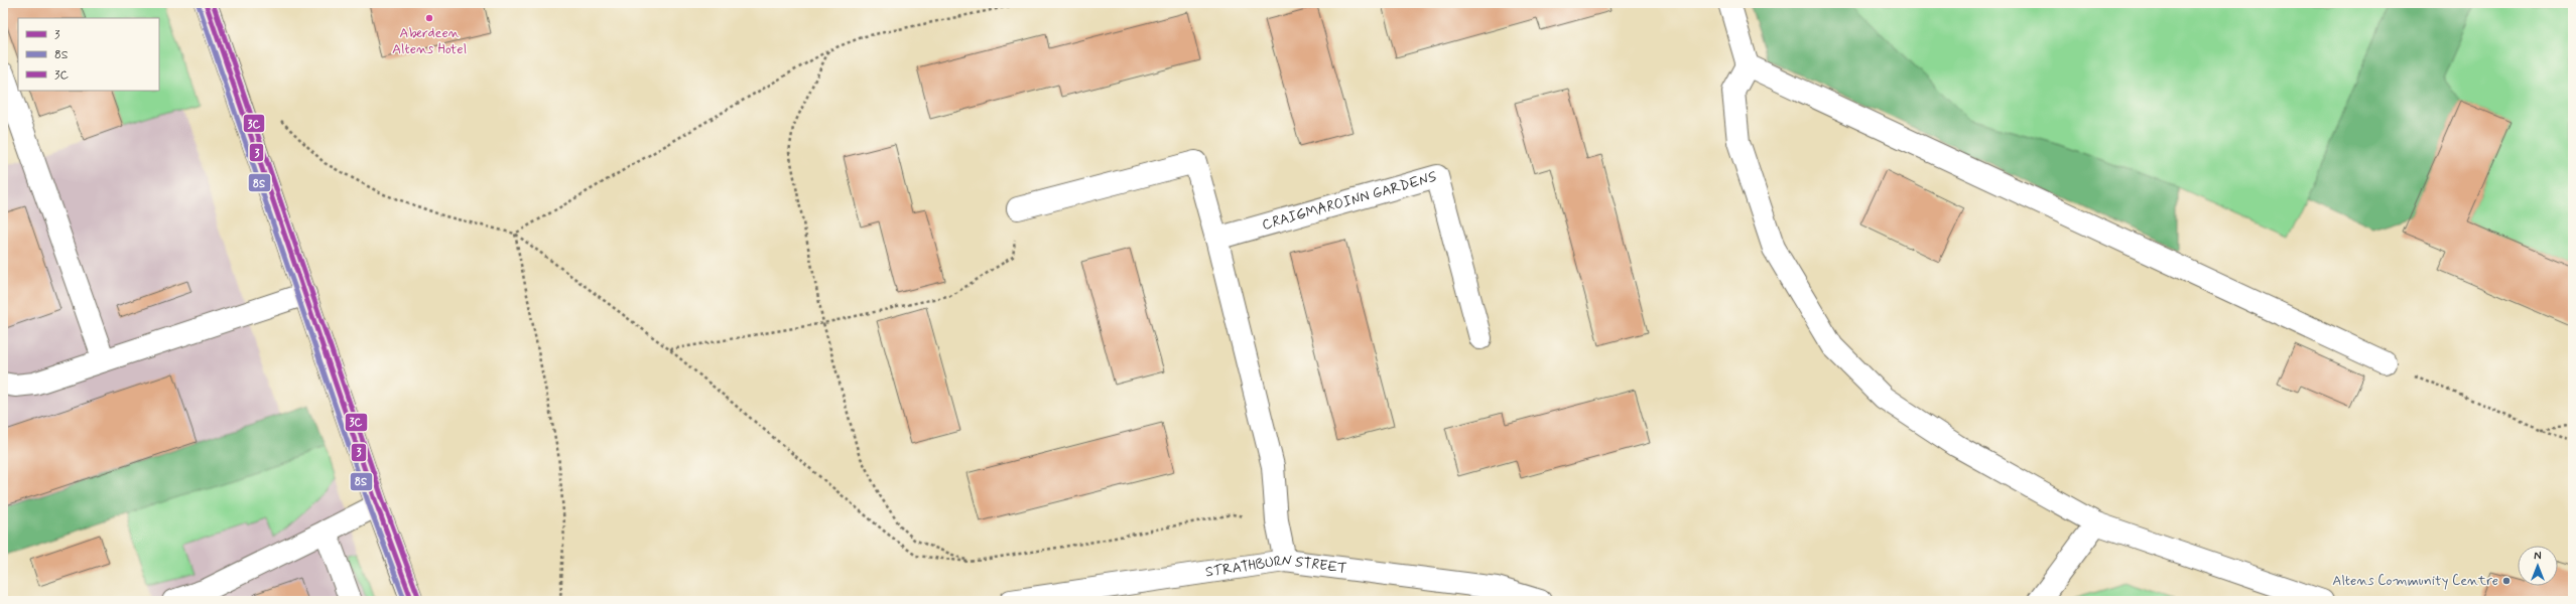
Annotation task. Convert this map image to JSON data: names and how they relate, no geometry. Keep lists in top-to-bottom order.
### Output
{
  "streets": {
    "street": ["CRAIGMAROINN GARDENS", "STRATHBURN STREET"]
  },
  "places": ["Aberdeen Altens Hotel", "Altens Community Centre"],
  "lines": ["transit line 3", "transit line 3C", "transit line 8S"],
  "legend": ["3", "8S", "3C"],
  "north": "top"
}
